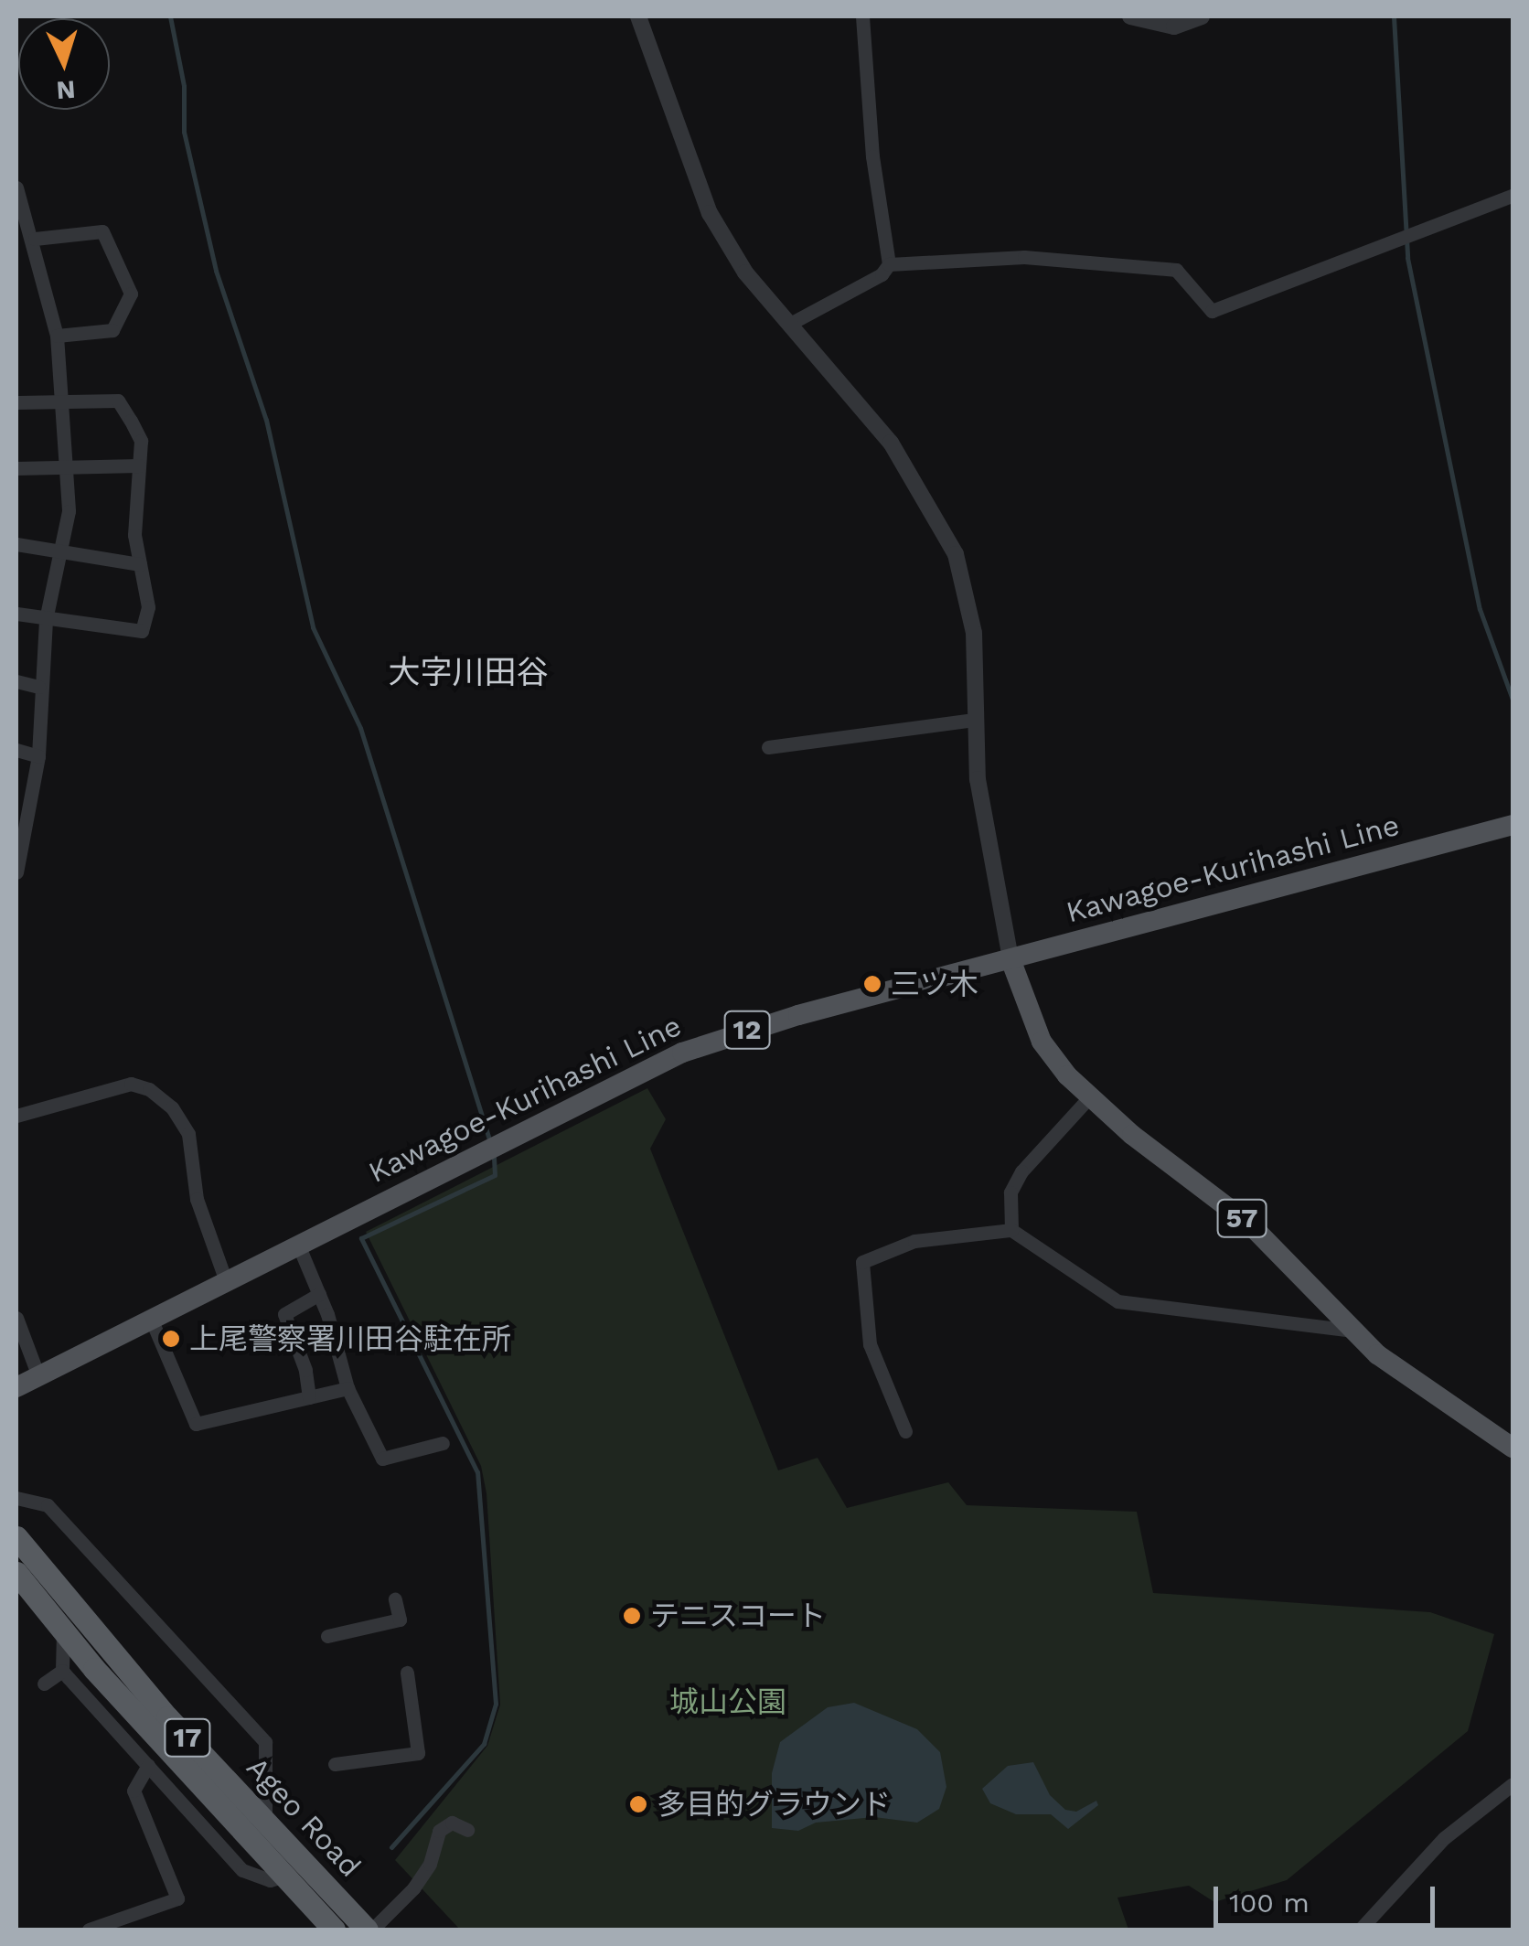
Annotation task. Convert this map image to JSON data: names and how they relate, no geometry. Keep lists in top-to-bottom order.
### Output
{
  "streets": {
    "highway": ["17", "Ageo Road"],
    "main road": ["Kawagoe-Kurihashi Line", "12", "57"]
  },
  "crossings": [
    ["Kawagoe-Kurihashi Line", "57"]
  ],
  "districts": ["大字川田谷"],
  "parks": ["城山公園"],
  "places": [
    "三ツ木",
    "上尾警察署川田谷駐在所",
    "テニスコート",
    "多目的グラウンド"
  ],
  "scale_bar": "100 m",
  "north": "bottom"
}
